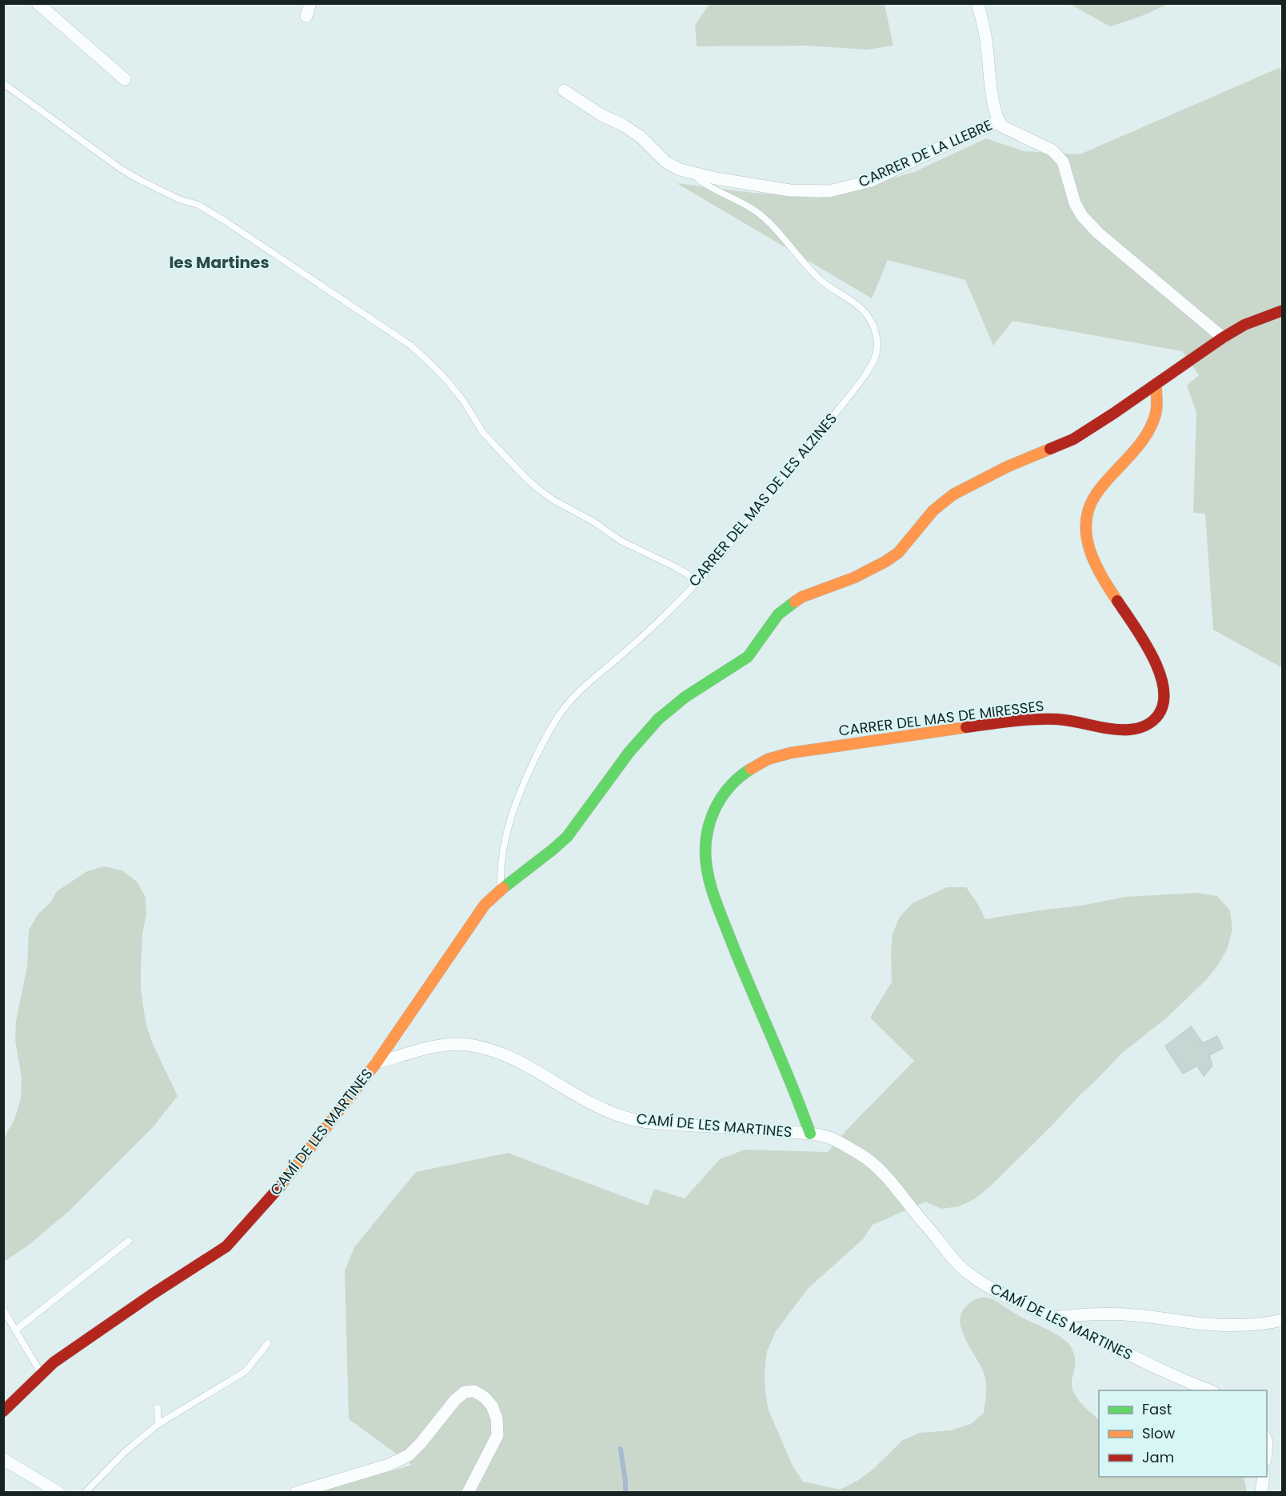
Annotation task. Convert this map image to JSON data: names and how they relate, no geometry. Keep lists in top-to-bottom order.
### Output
{
  "streets": {
    "street": ["CARRER DE LA LLEBRE", "CARRER DEL MAS DE MIRESSES", "CAMÍ DE LES MARTINES"],
    "lane": ["CARRER DEL MAS DE LES ALZINES"]
  },
  "crossings": [
    ["CARRER DE LA LLEBRE", "CARRER DEL MAS DE LES ALZINES"],
    ["CARRER DEL MAS DE MIRESSES", "CAMÍ DE LES MARTINES"]
  ],
  "districts": ["les Martines"],
  "legend": ["Fast", "Slow", "Jam"]
}
